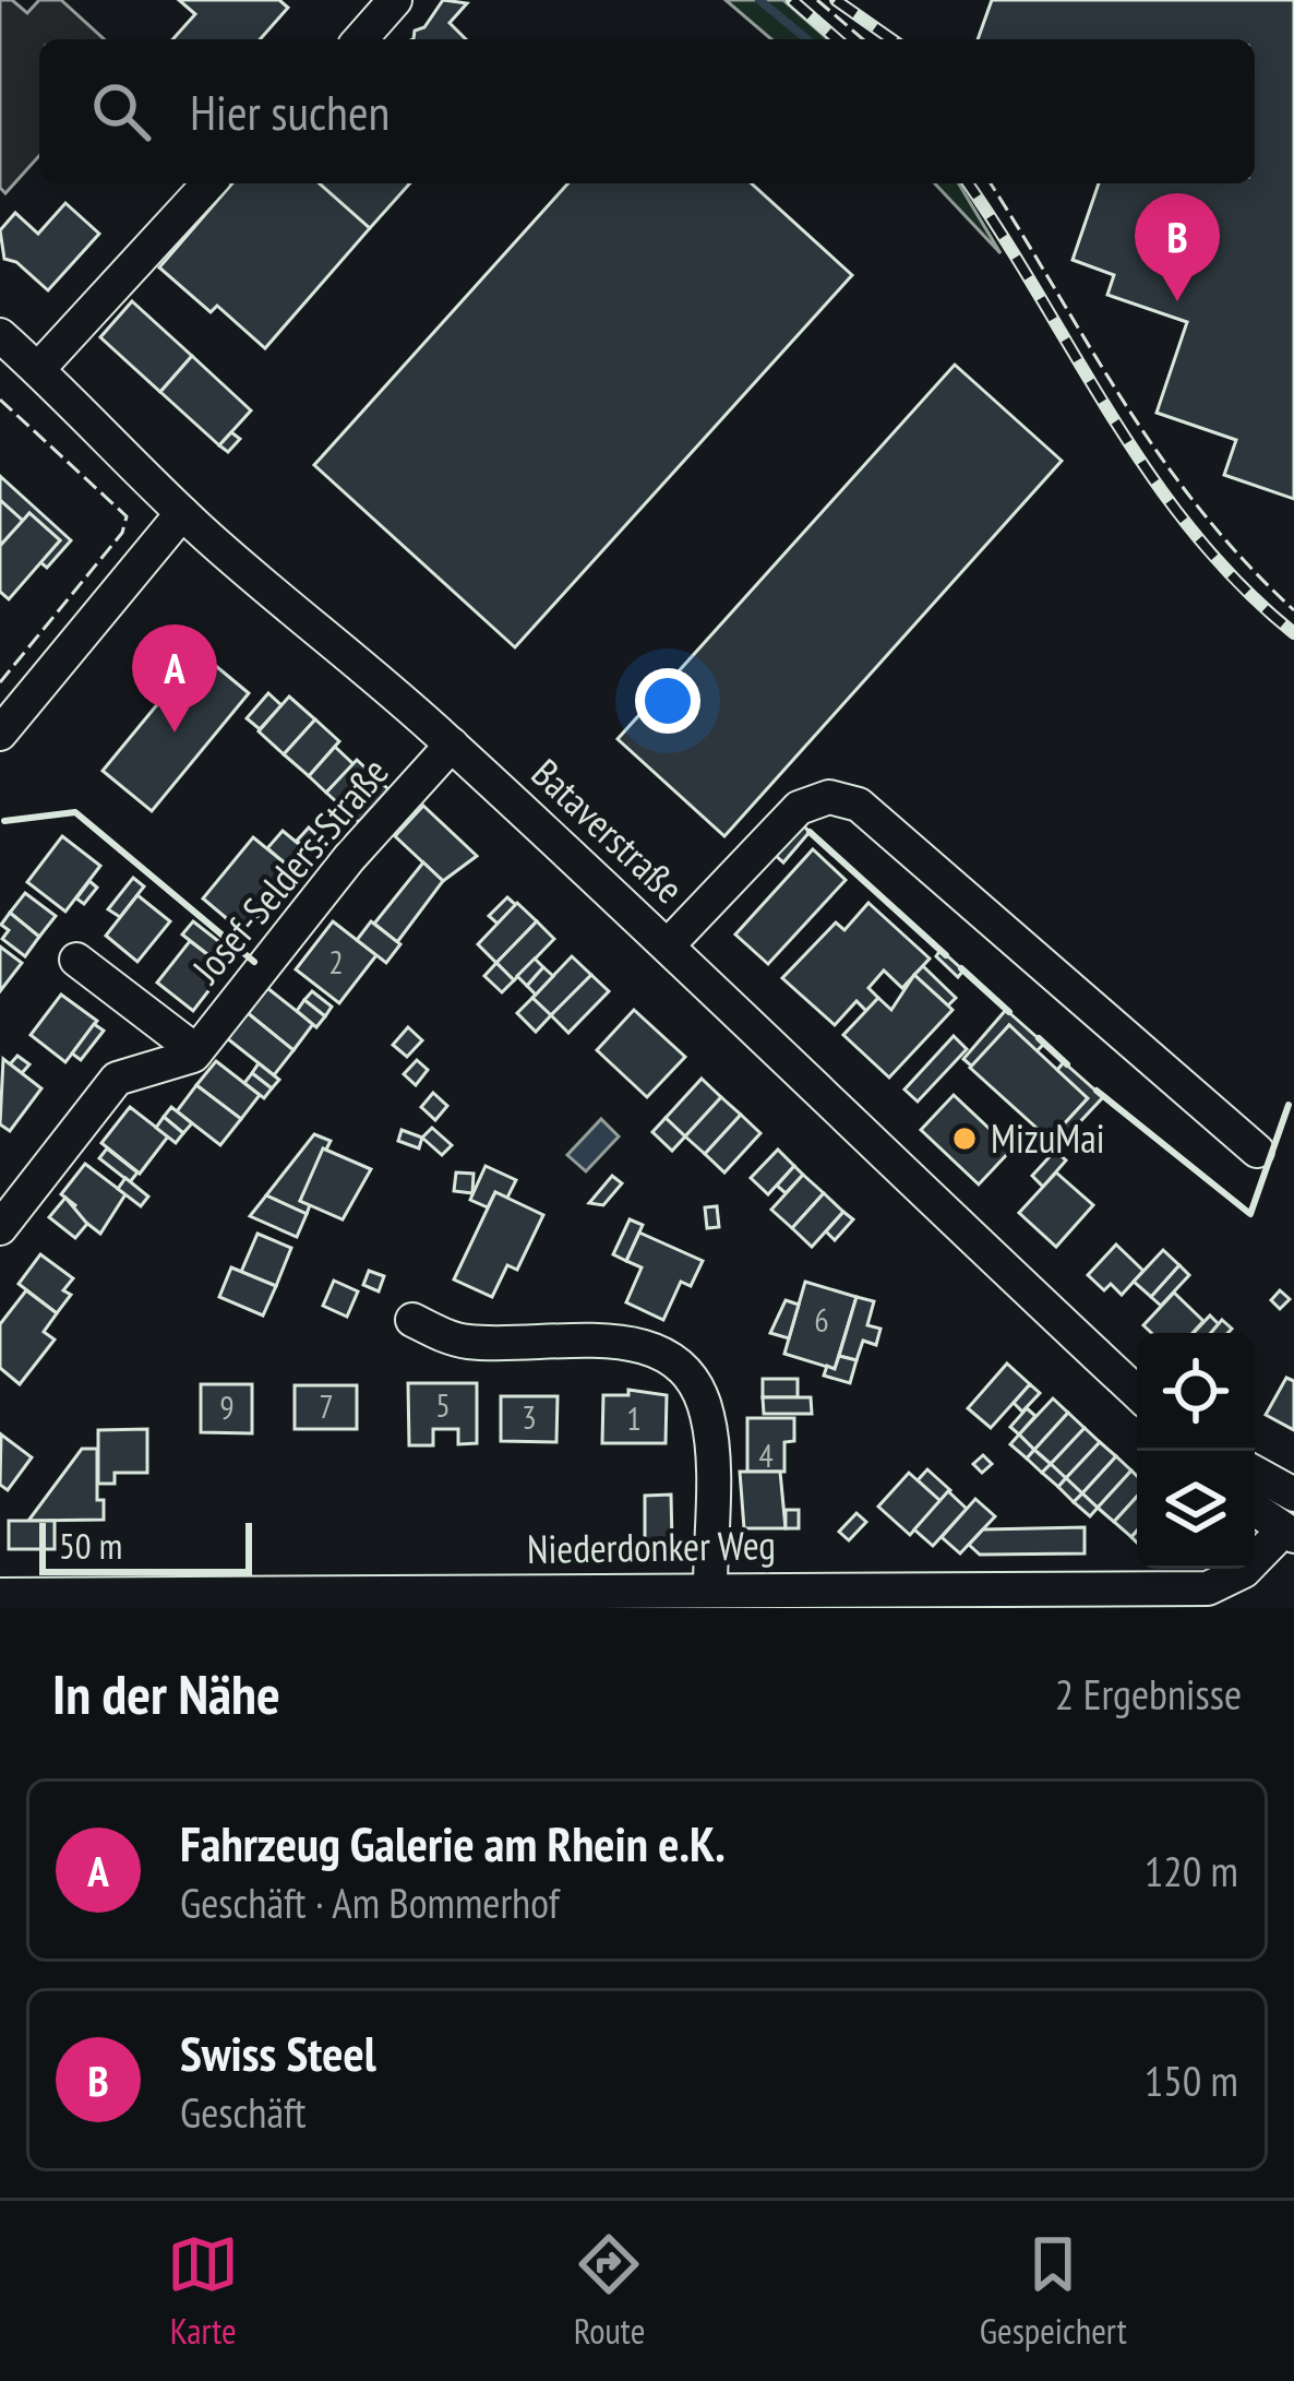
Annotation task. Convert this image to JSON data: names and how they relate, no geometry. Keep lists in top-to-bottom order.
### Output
{
  "streets": {
    "street": ["Bataverstraße", "Josef-Selders-Straße", "Niederdonker Weg"]
  },
  "crossings": [
    ["Bataverstraße", "Josef-Selders-Straße"]
  ],
  "places": ["MizuMai"],
  "house_numbers": [
    "2",
    "6",
    "5",
    "7",
    "9",
    "3",
    "1",
    "4"
  ],
  "scale_bar": "50 m",
  "page": {
    "search": "Hier suchen",
    "pins": ["B", "A"],
    "scale": "50 m",
    "heading": ["In der Nähe", "2 Ergebnisse"],
    "list": [
      {
        "mark": "A",
        "name": "Fahrzeug Galerie am Rhein e.K.",
        "note": "Geschäft · Am Bommerhof",
        "value": "120 m"
      },
      {
        "mark": "B",
        "name": "Swiss Steel",
        "note": "Geschäft",
        "value": "150 m"
      }
    ],
    "nav": ["Karte", "Route", "Gespeichert"]
  }
}
